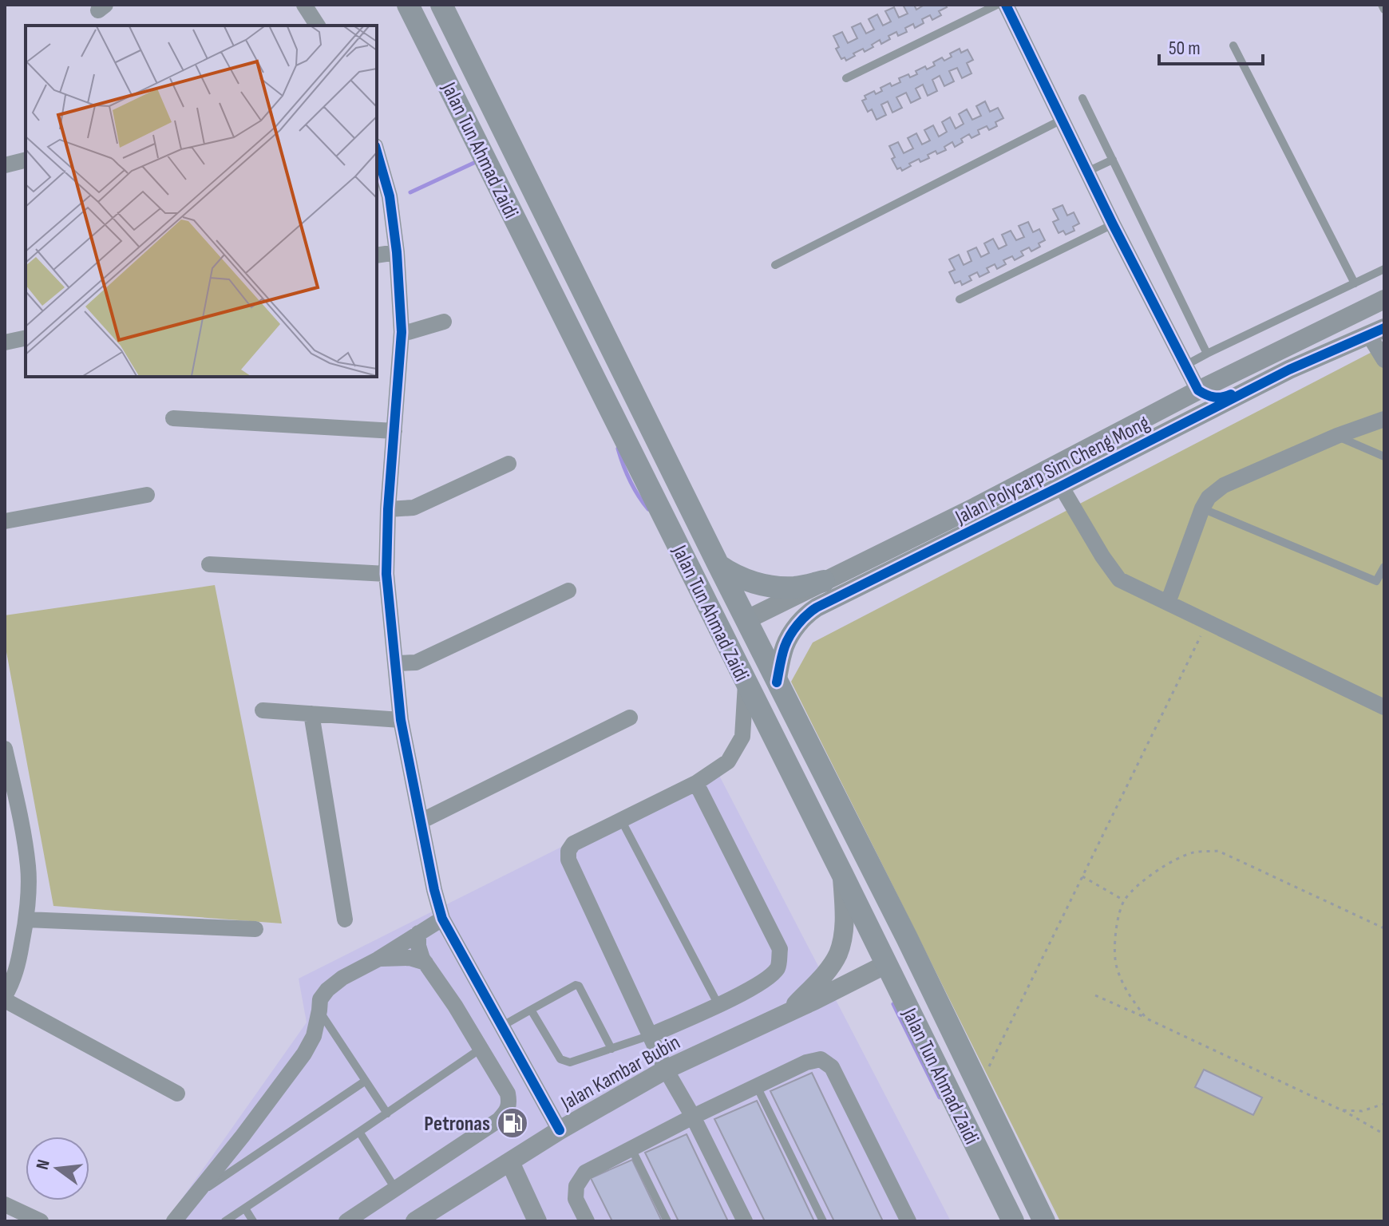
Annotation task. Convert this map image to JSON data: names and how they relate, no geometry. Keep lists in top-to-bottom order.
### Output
{
  "streets": {
    "main road": ["Jalan Tun Ahmad Zaidi"],
    "street": ["Jalan Polycarp Sim Cheng Mong", "Jalan Kambar Bubin"]
  },
  "crossings": [
    ["Jalan Tun Ahmad Zaidi", "Jalan Polycarp Sim Cheng Mong"],
    ["Jalan Tun Ahmad Zaidi", "Jalan Kambar Bubin"]
  ],
  "places": {
    "fuel station": ["Petronas"]
  },
  "scale_bar": "50 m",
  "north": "left"
}
